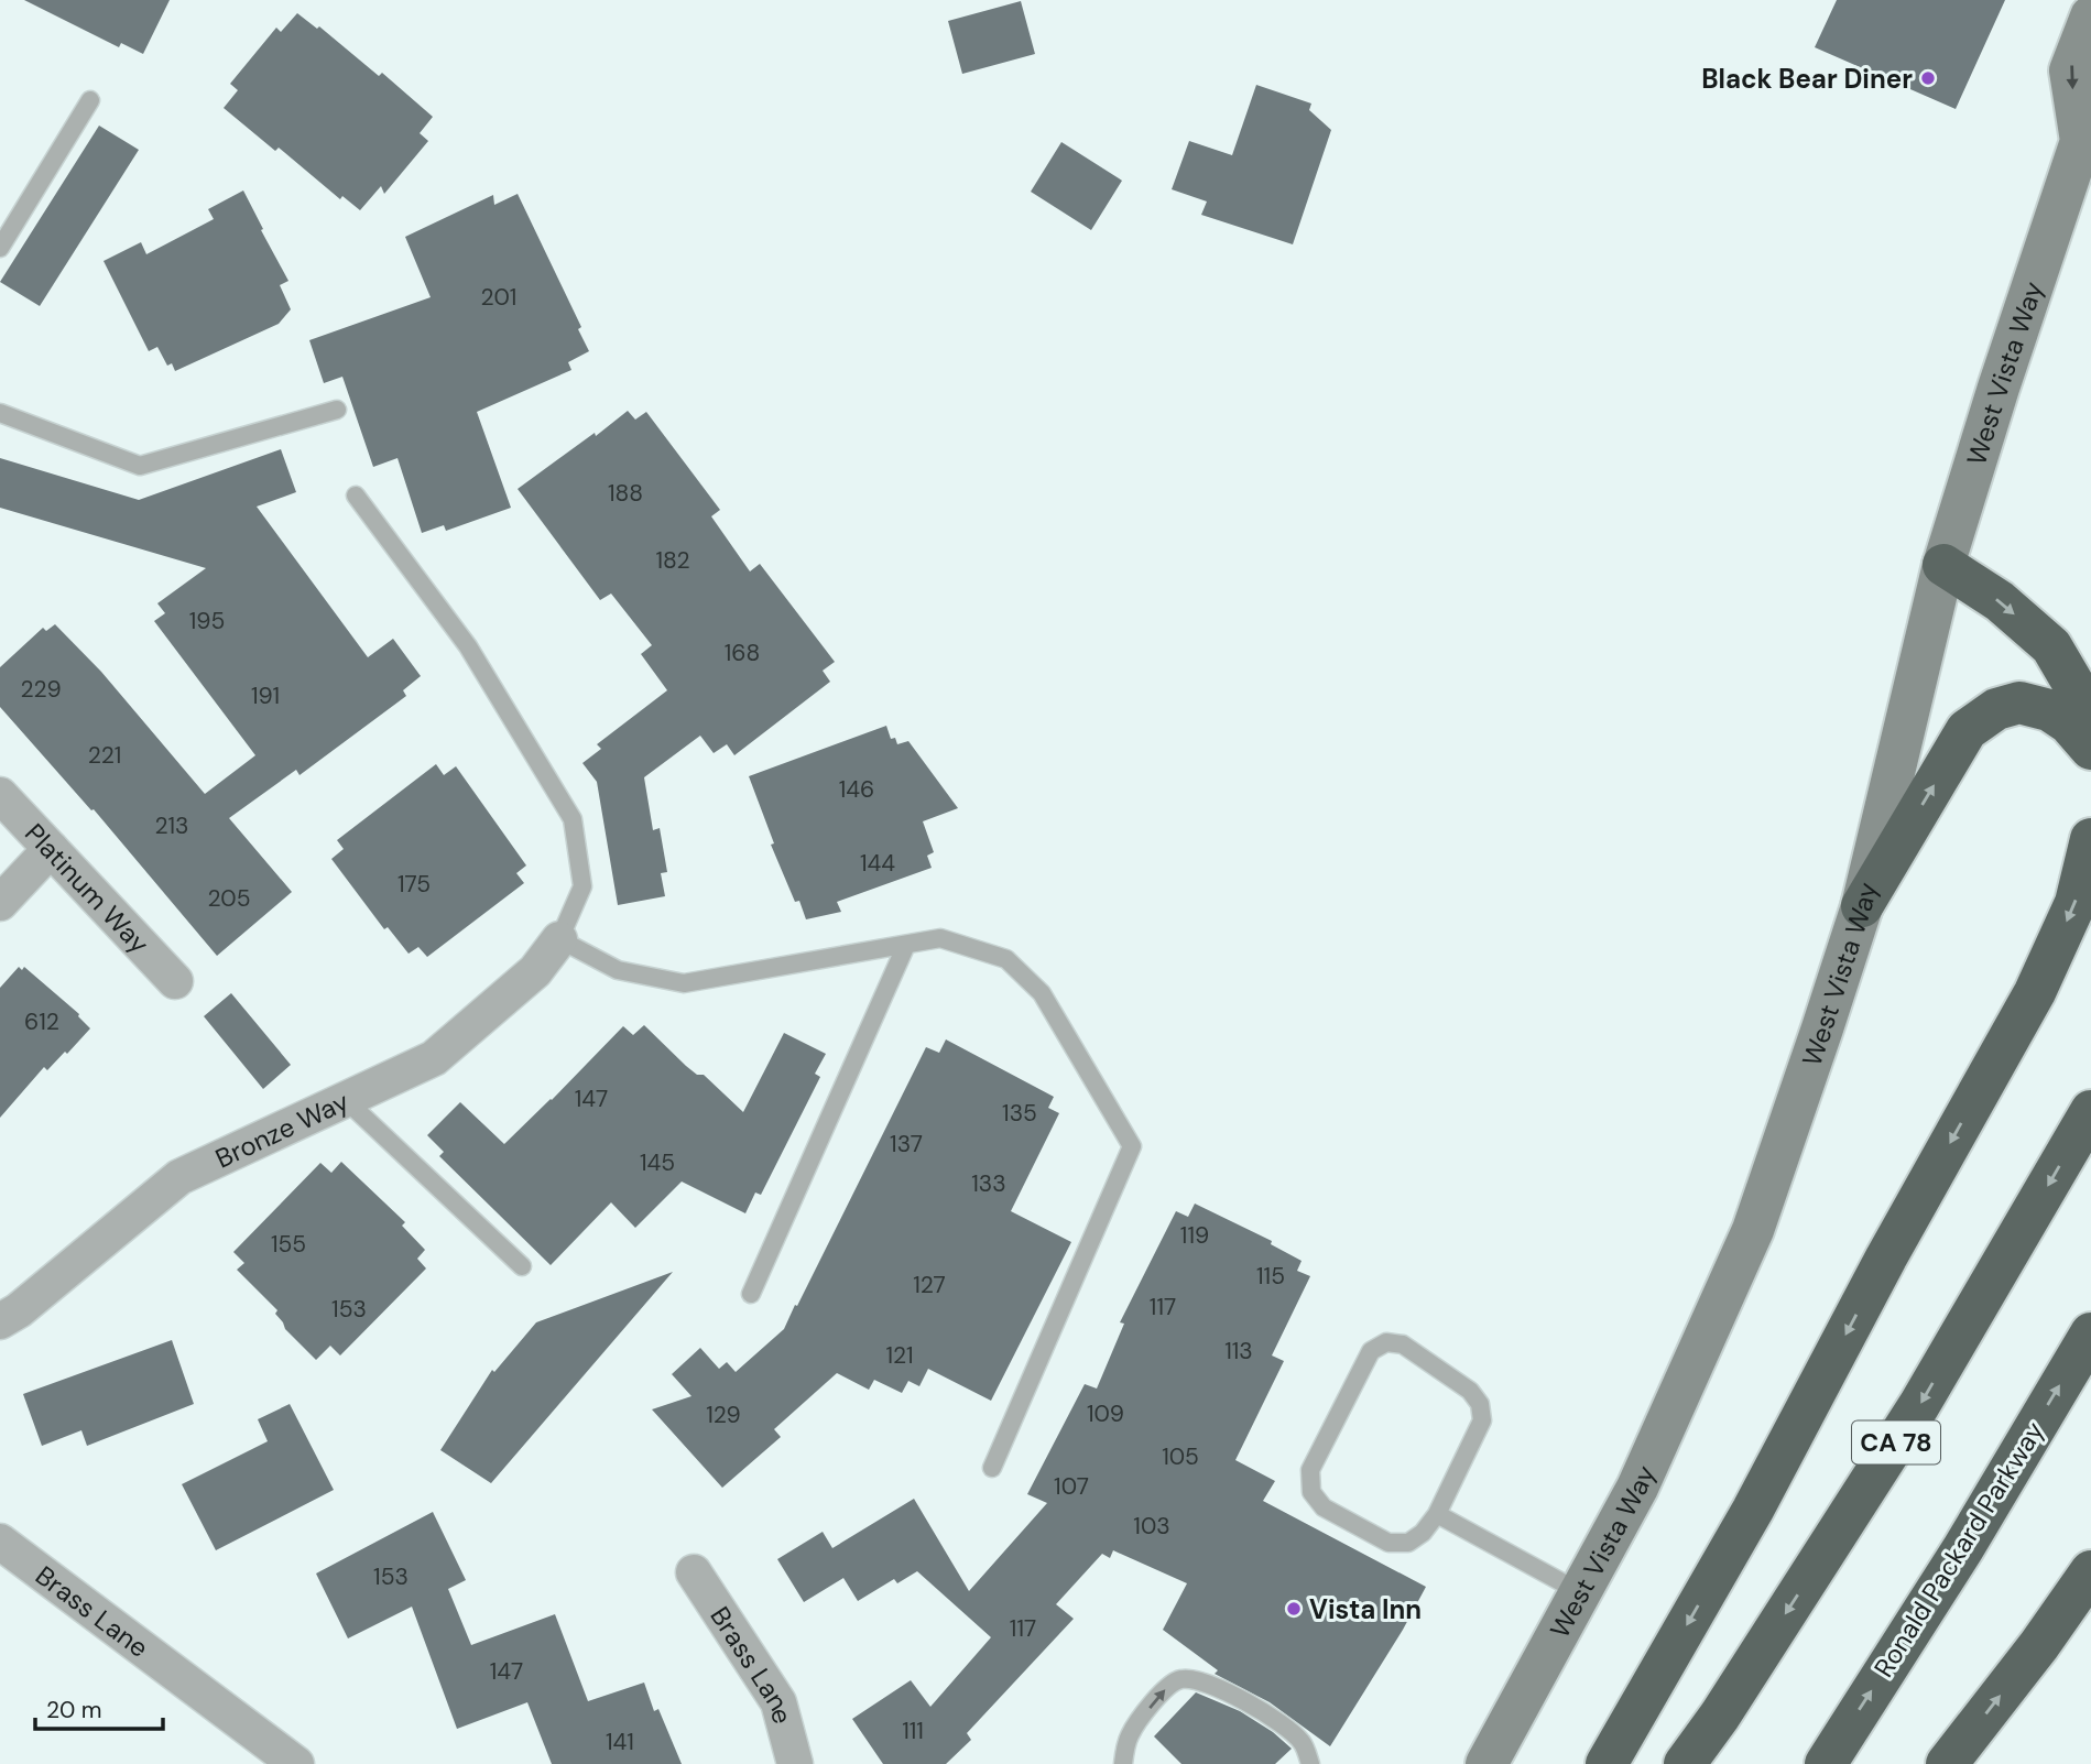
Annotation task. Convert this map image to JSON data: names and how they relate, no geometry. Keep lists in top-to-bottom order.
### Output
{
  "streets": {
    "highway": ["CA 78", "Ronald Packard Parkway"],
    "main road": ["West Vista Way"],
    "street": ["Platinum Way", "Bronze Way", "Brass Lane"]
  },
  "places": ["Black Bear Diner", "Vista Inn"],
  "house_numbers": [
    "201",
    "188",
    "182",
    "195",
    "168",
    "229",
    "191",
    "221",
    "146",
    "213",
    "144",
    "175",
    "205",
    "612",
    "147",
    "135",
    "137",
    "145",
    "133",
    "119",
    "155",
    "115",
    "127",
    "117",
    "153",
    "113",
    "121",
    "109",
    "129",
    "105",
    "107",
    "103",
    "153",
    "117",
    "147",
    "111",
    "141"
  ],
  "scale_bar": "20 m"
}
